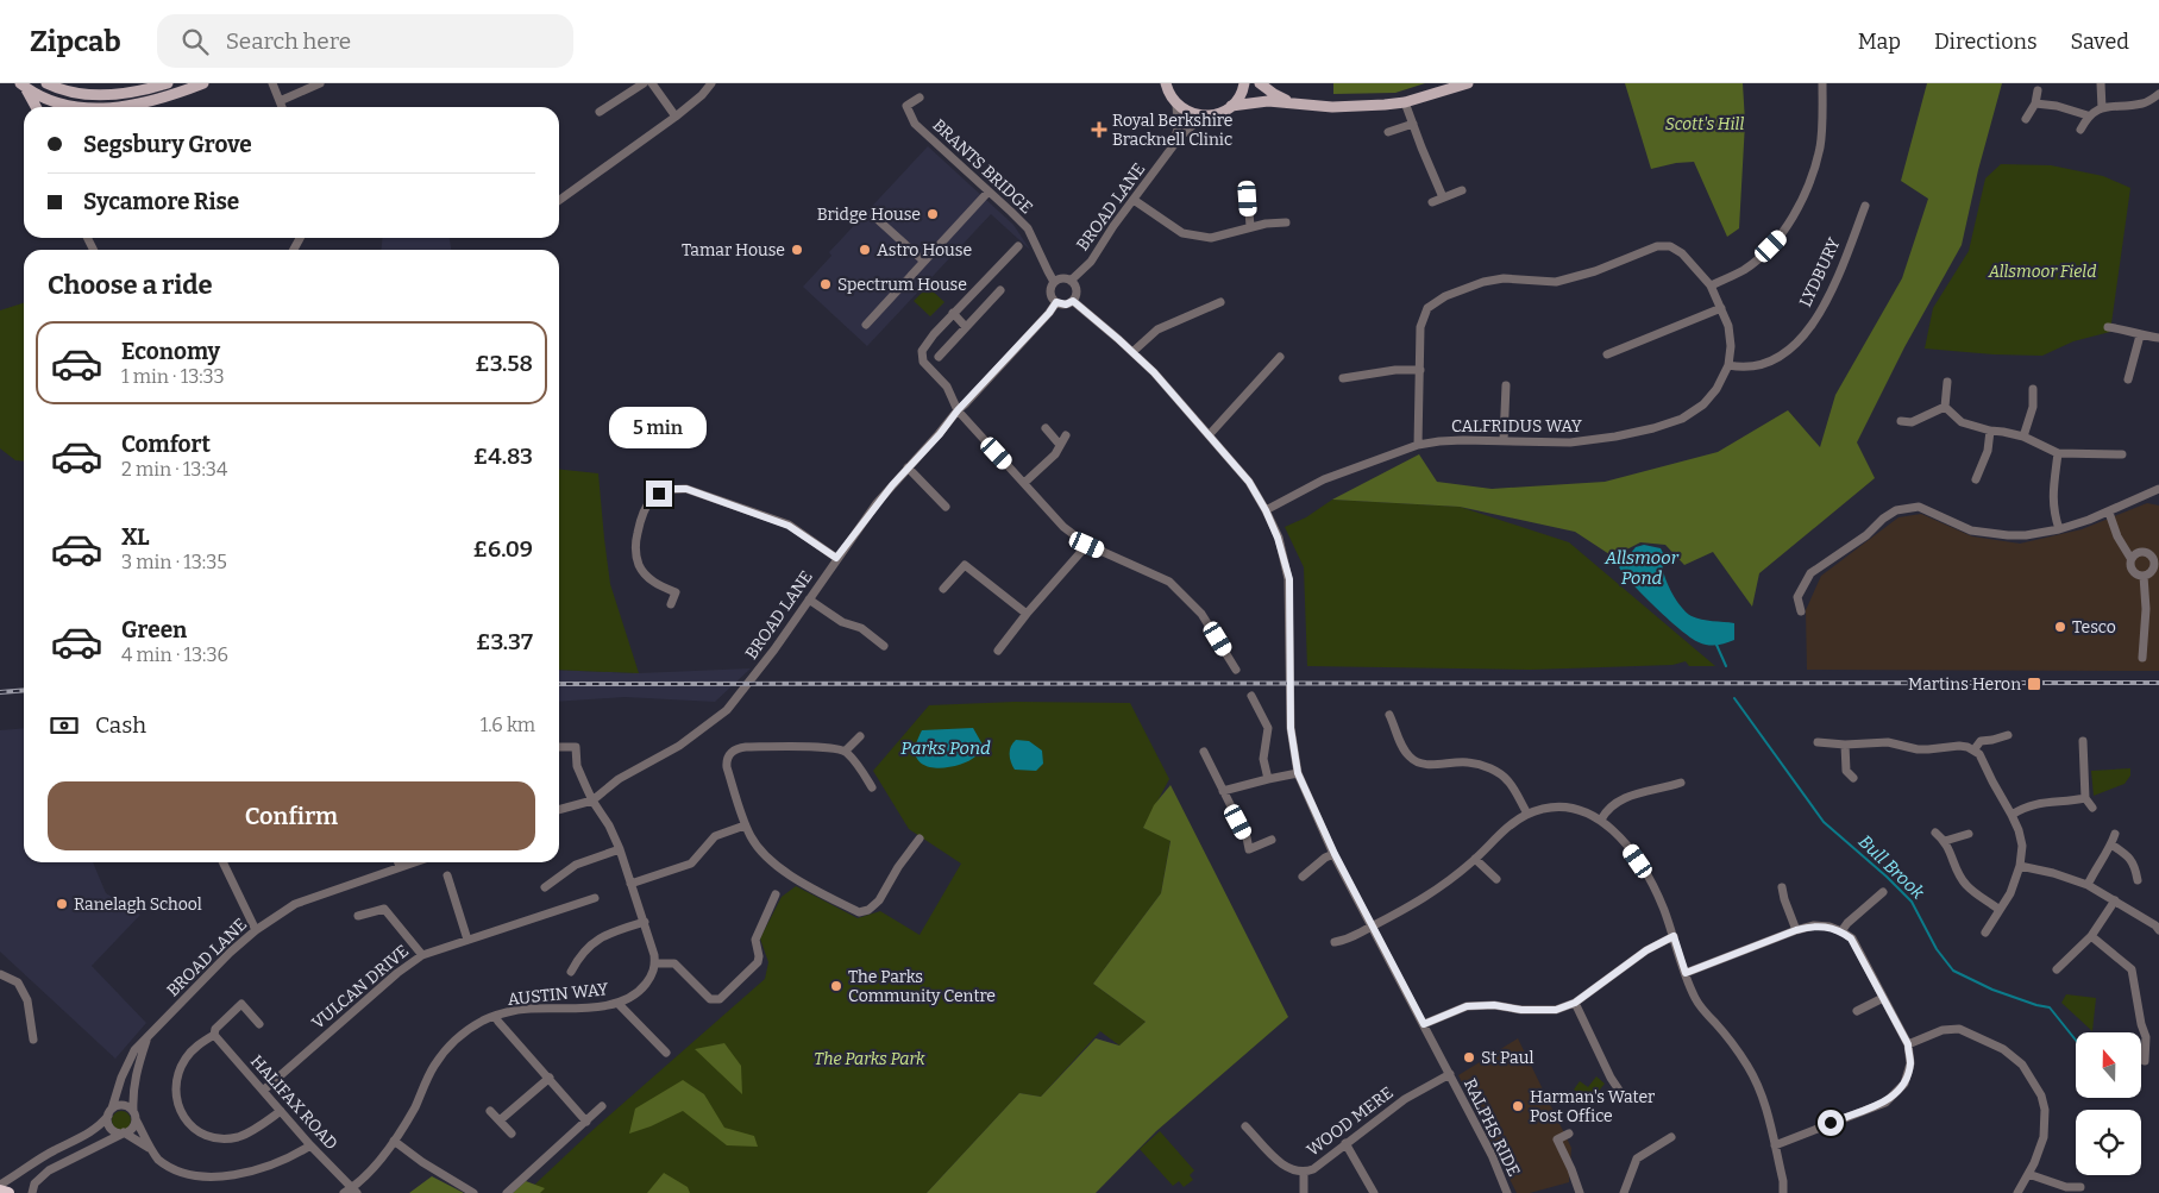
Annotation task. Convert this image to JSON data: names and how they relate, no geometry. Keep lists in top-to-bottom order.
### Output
{
  "streets": {
    "street": [
      "BRANTS BRIDGE",
      "BROAD LANE",
      "LYDBURY",
      "CALFRIDUS WAY",
      "VULCAN DRIVE",
      "AUSTIN WAY",
      "HALIFAX ROAD",
      "WOOD MERE",
      "RALPHS RIDE"
    ]
  },
  "crossings": [
    ["BRANTS BRIDGE", "BROAD LANE"],
    ["BRANTS BRIDGE", "RALPHS RIDE"],
    ["BROAD LANE", "RALPHS RIDE"],
    ["LYDBURY", "CALFRIDUS WAY"],
    ["CALFRIDUS WAY", "RALPHS RIDE"],
    ["VULCAN DRIVE", "HALIFAX ROAD"],
    ["AUSTIN WAY", "HALIFAX ROAD"],
    ["WOOD MERE", "RALPHS RIDE"]
  ],
  "water": ["Allsmoor Pond", "Parks Pond", "Bull Brook"],
  "parks": ["Scott's Hill", "Allsmoor Field", "The Parks Park"],
  "places": {
    "health": ["Royal Berkshire Bracknell Clinic"],
    "other": [
      "Bridge House",
      "Tamar House",
      "Astro House",
      "Spectrum House",
      "Tesco",
      "Ranelagh School",
      "The Parks Community Centre",
      "St Paul",
      "Harman's Water Post Office"
    ],
    "transit": ["Martins Heron"]
  },
  "north": "top",
  "page": {
    "header": "Zipcab",
    "search": "Search here",
    "nav": ["Map", "Directions", "Saved"],
    "banner": ["Segsbury Grove", "Sycamore Rise"],
    "heading": "Choose a ride",
    "list": [
      {
        "name": "Economy",
        "note": "1 min · 13:33",
        "value": "£3.58"
      },
      {
        "name": "Comfort",
        "note": "2 min · 13:34",
        "value": "£4.83"
      },
      {
        "name": "XL",
        "note": "3 min · 13:35",
        "value": "£6.09"
      },
      {
        "name": "Green",
        "note": "4 min · 13:36",
        "value": "£3.37"
      }
    ],
    "bubble": "5 min",
    "pay": ["Cash", "1.6 km"],
    "buttons": "Confirm"
  }
}
